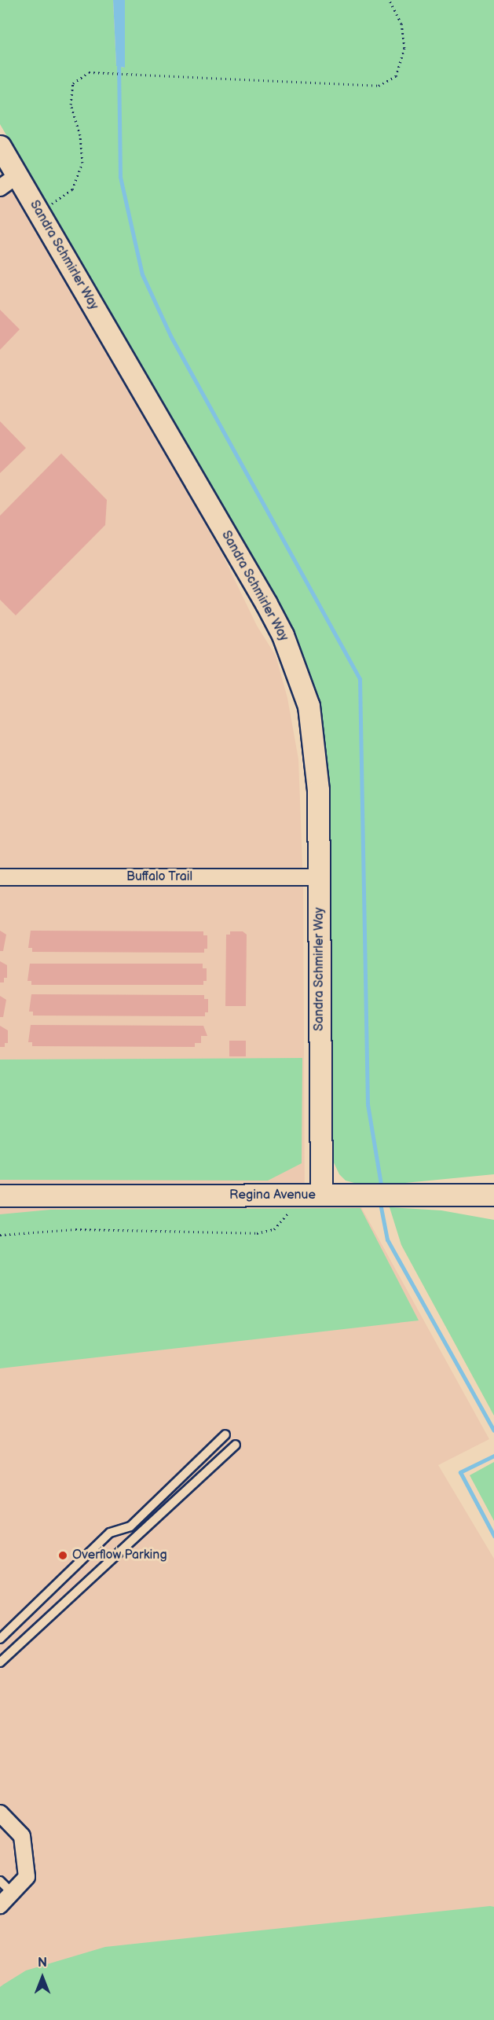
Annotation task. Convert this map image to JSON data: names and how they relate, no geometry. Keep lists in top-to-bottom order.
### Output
{
  "streets": {
    "street": ["Sandra Schmirler Way", "Buffalo Trail", "Regina Avenue"]
  },
  "crossings": [
    ["Sandra Schmirler Way", "Buffalo Trail"],
    ["Sandra Schmirler Way", "Regina Avenue"]
  ],
  "places": ["Overflow Parking"],
  "north": "top"
}
